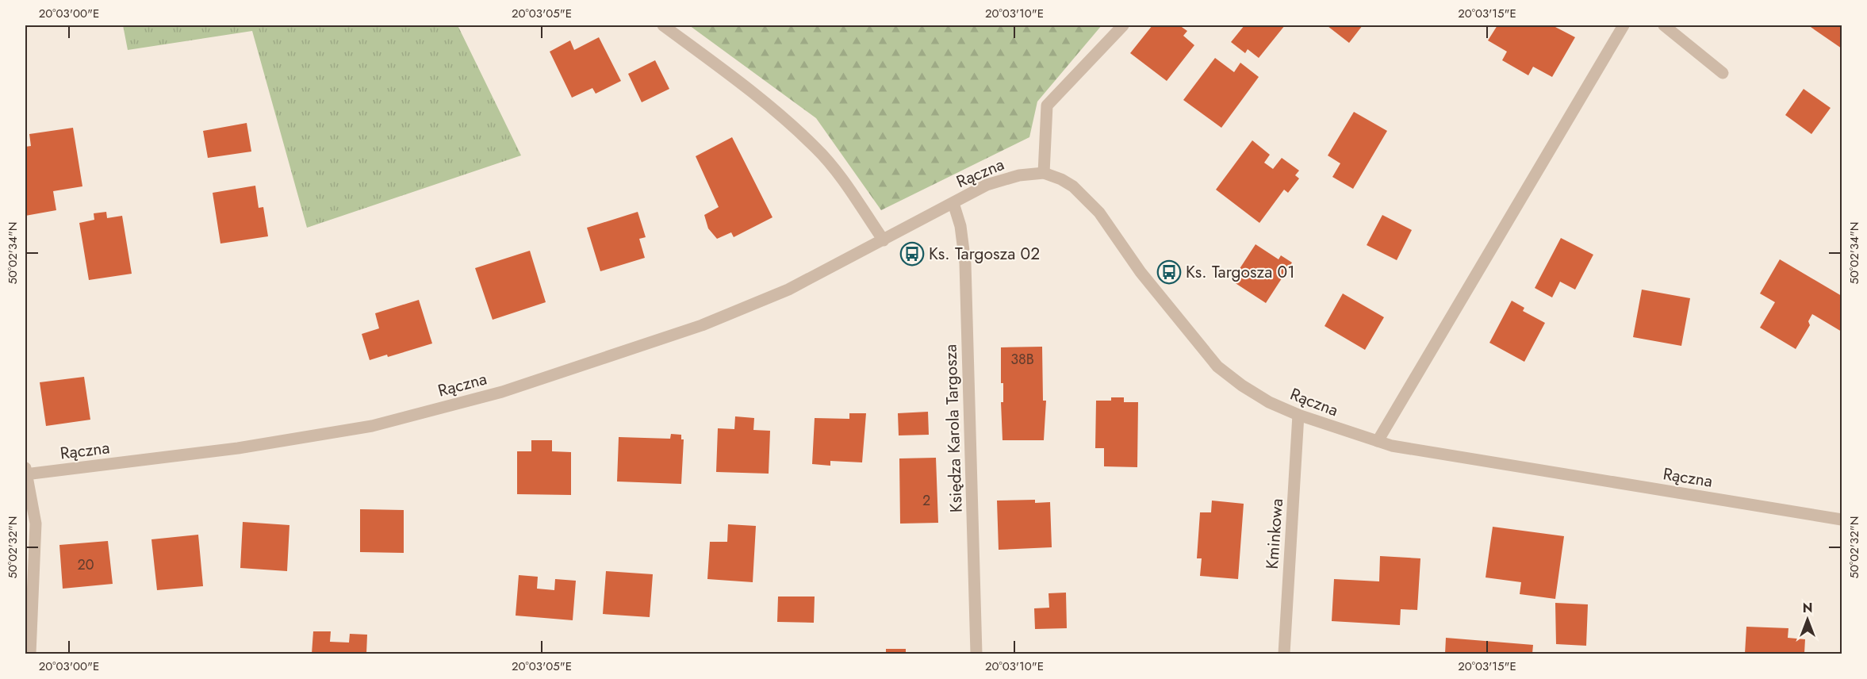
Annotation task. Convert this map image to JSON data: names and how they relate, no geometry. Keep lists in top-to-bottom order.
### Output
{
  "streets": {
    "street": ["Rączna", "Księdza Karola Targosza", "Kminkowa"]
  },
  "crossings": [
    ["Rączna", "Księdza Karola Targosza"],
    ["Rączna", "Kminkowa"]
  ],
  "places": {
    "bus stop": ["Ks. Targosza 02", "Ks. Targosza 01"]
  },
  "house_numbers": ["38B", "2", "20"],
  "north": "top",
  "coordinates": [
    "20°03'00\"E",
    "20°03'05\"E",
    "20°03'10\"E",
    "20°03'15\"E",
    "50°02'34\"N",
    "50°02'32\"N"
  ]
}
